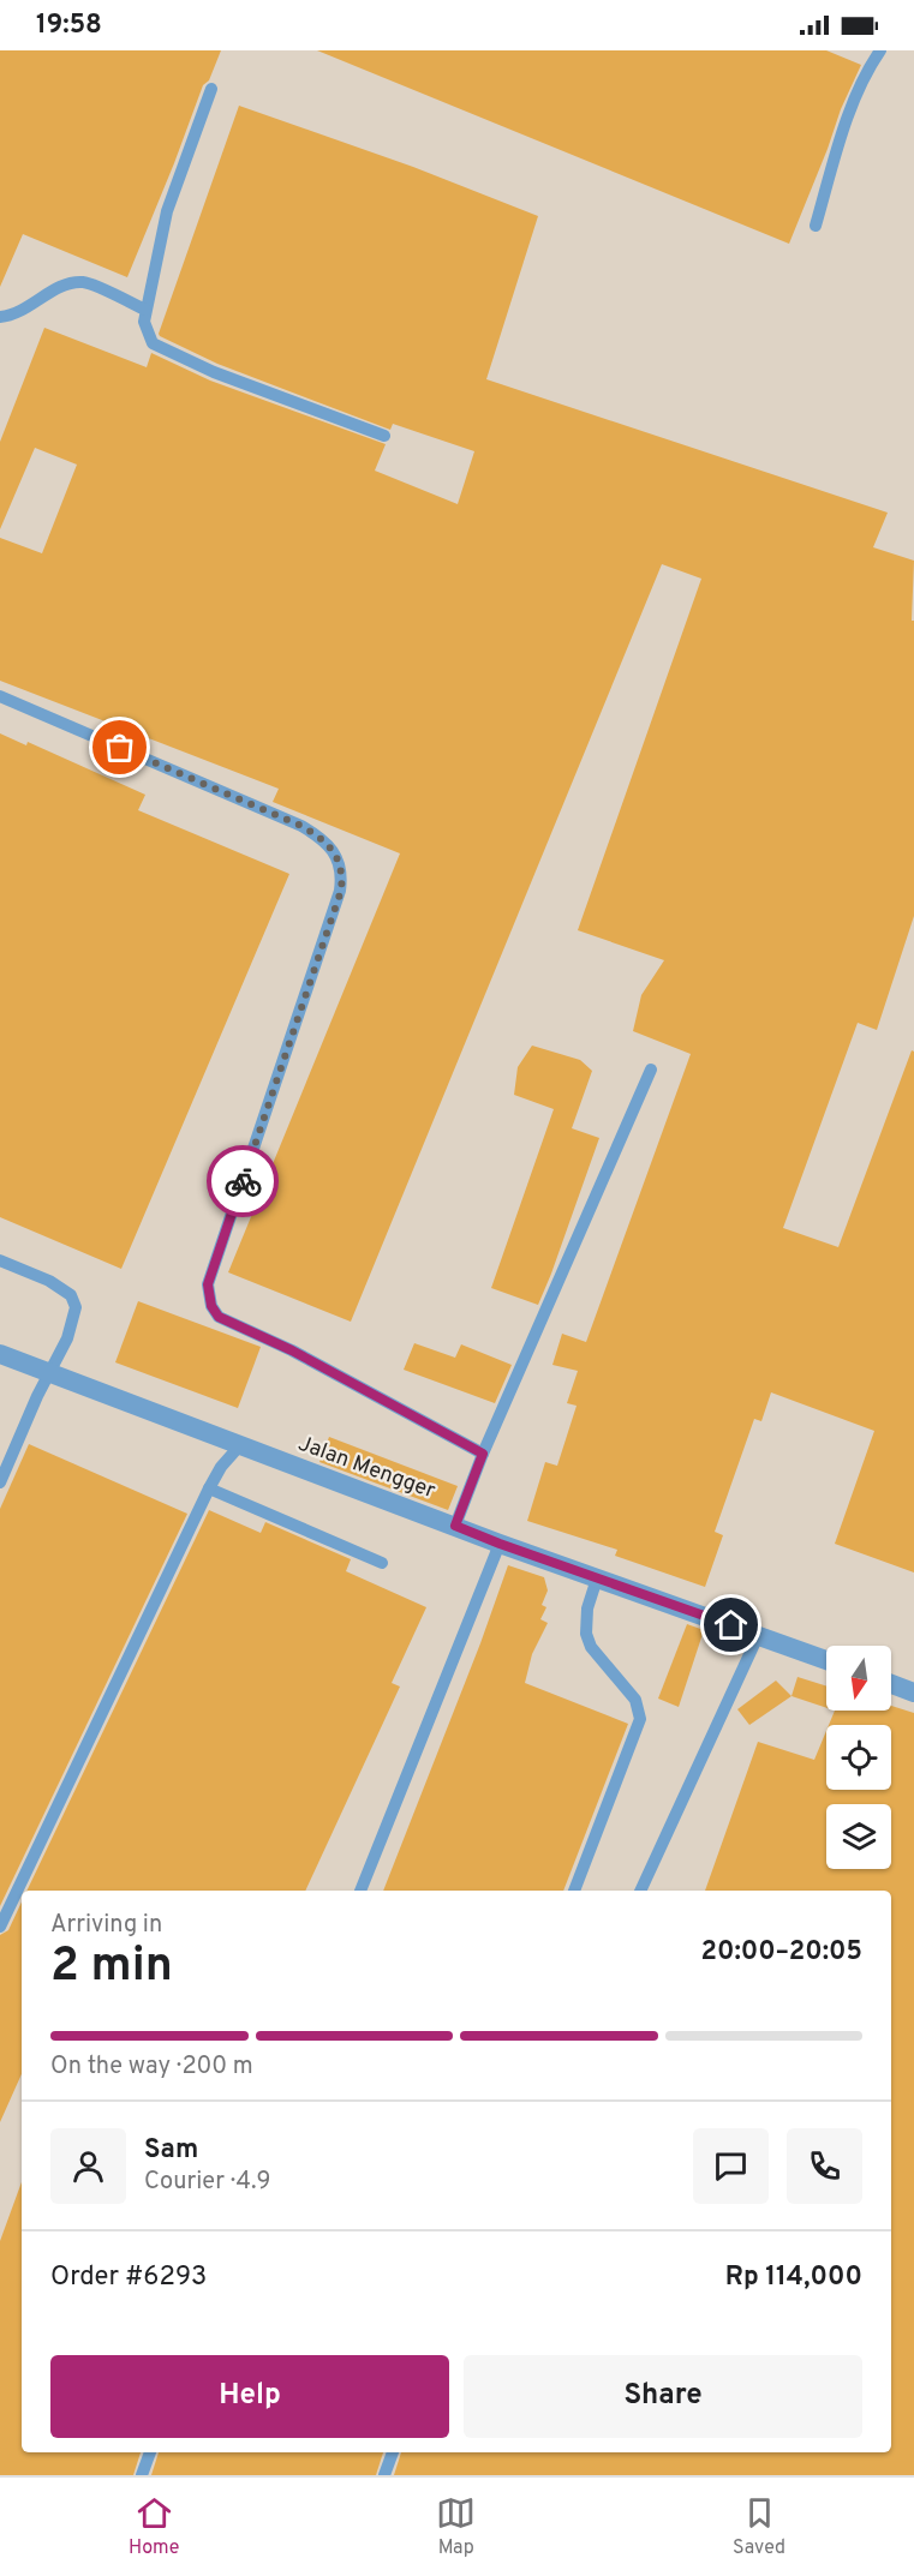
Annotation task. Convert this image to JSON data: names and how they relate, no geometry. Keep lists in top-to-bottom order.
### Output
{
  "streets": {
    "street": ["Jalan Mengger"]
  },
  "north": "bottom",
  "page": {
    "status": "19:58",
    "heading": ["2 min", "Arriving in", "20:00–20:05"],
    "panel": [
      "Sam",
      "Courier · 4.9",
      "Order #6293",
      "Rp 114,000"
    ],
    "bar": "On the way · 200 m",
    "buttons": ["Help", "Share"],
    "tabs": ["Home", "Map", "Saved"]
  }
}
